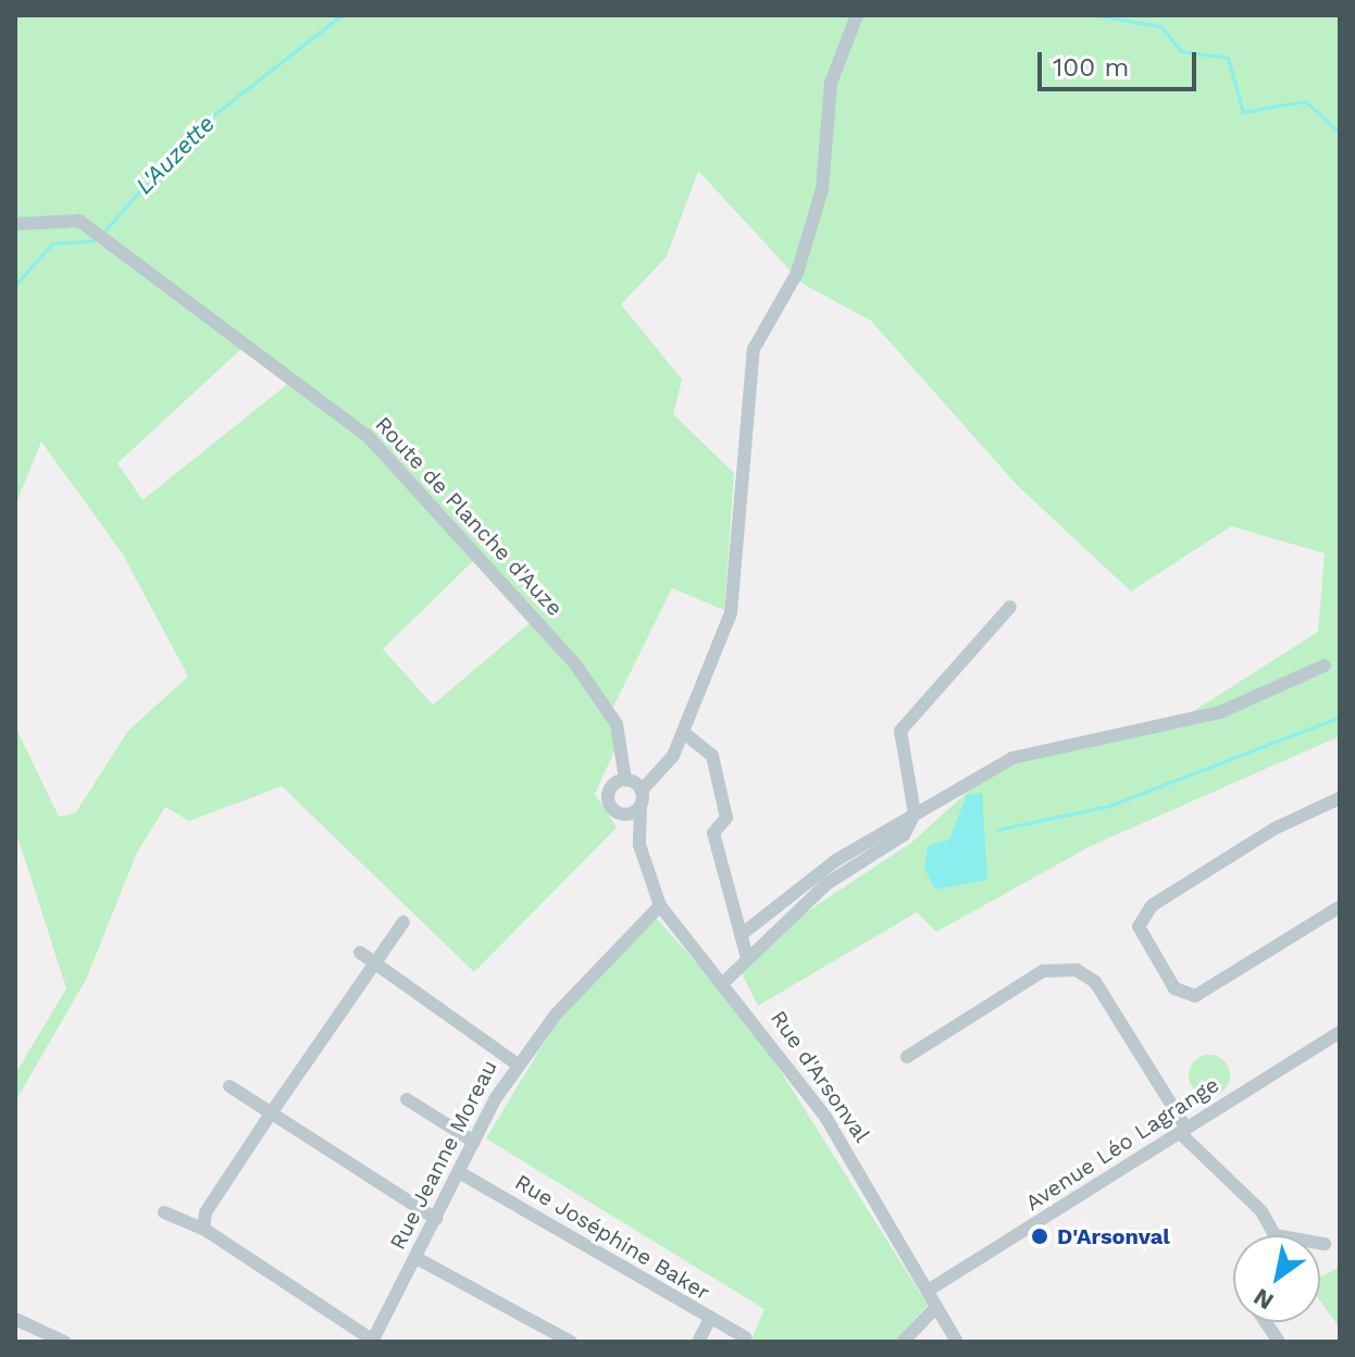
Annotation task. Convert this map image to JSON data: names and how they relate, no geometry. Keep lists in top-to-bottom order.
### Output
{
  "streets": {
    "street": [
      "Route de Planche d'Auze",
      "Rue d'Arsonval",
      "Avenue Léo Lagrange",
      "Rue Jeanne Moreau",
      "Rue Joséphine Baker"
    ]
  },
  "crossings": [
    ["Rue d'Arsonval", "Avenue Léo Lagrange"],
    ["Rue Jeanne Moreau", "Rue Joséphine Baker"]
  ],
  "water": ["L'Auzette"],
  "places": ["D'Arsonval"],
  "scale_bar": "100 m",
  "north": "bottom left"
}
